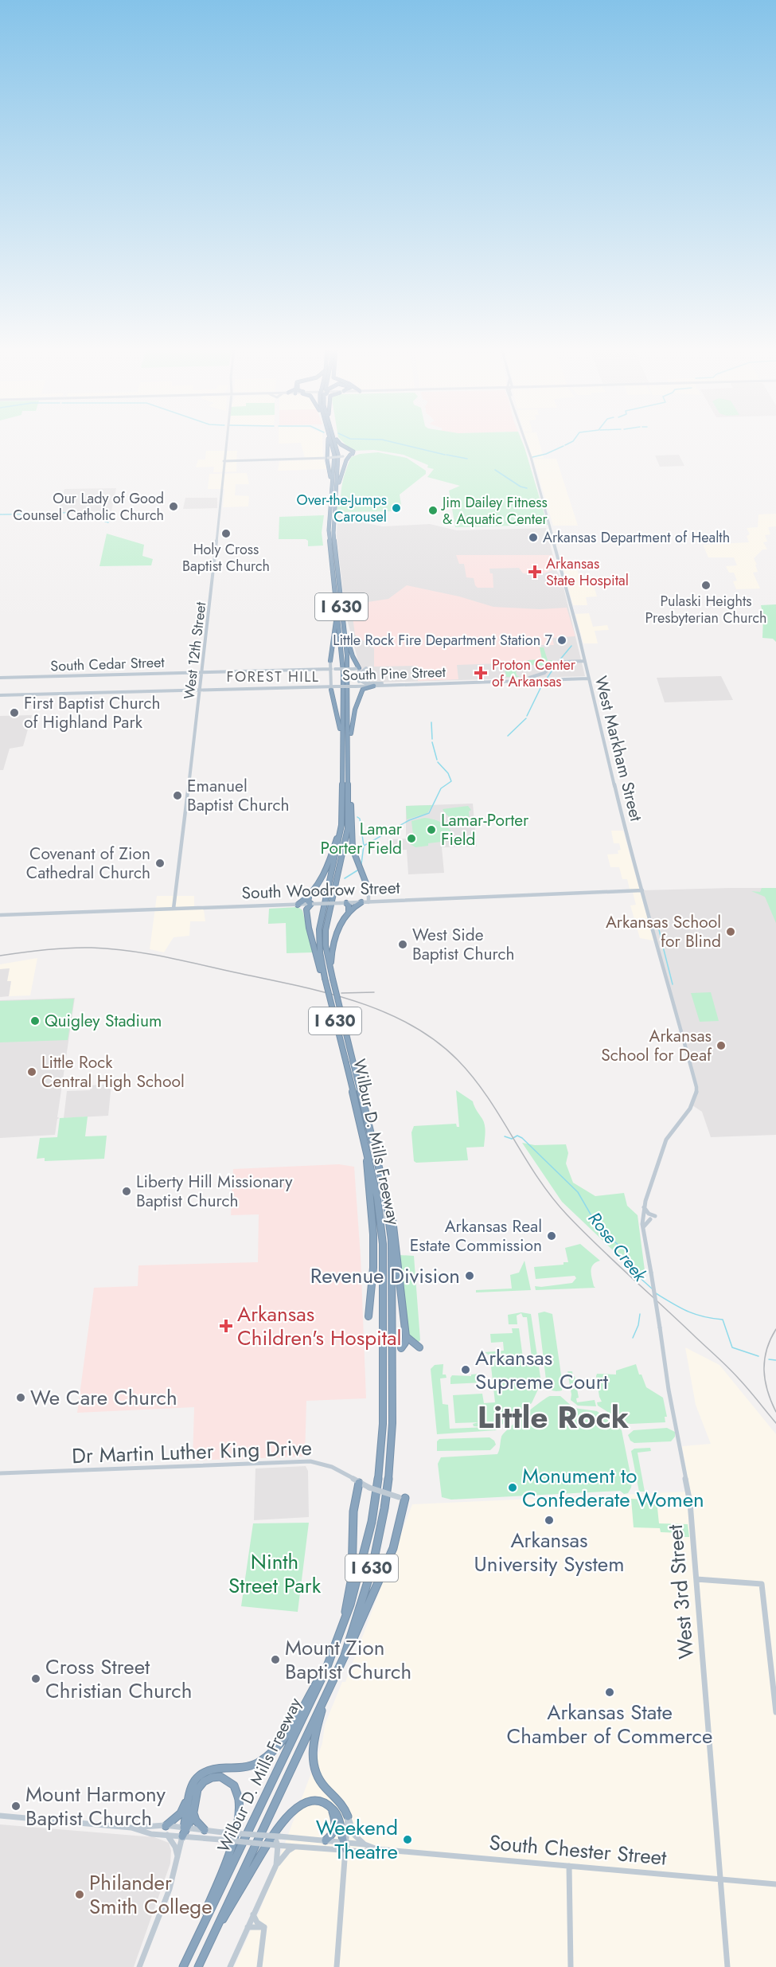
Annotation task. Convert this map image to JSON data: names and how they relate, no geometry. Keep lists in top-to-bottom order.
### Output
{
  "streets": {
    "highway": ["I 630", "Wilbur D. Mills Freeway"],
    "main road": [
      "West 12th Street",
      "South Cedar Street",
      "South Pine Street",
      "West Markham Street",
      "South Woodrow Street",
      "Dr Martin Luther King Drive",
      "West 3rd Street",
      "South Chester Street"
    ]
  },
  "crossings": [
    ["West 12th Street", "South Cedar Street"],
    ["West 12th Street", "South Pine Street"],
    ["West 12th Street", "South Woodrow Street"],
    ["South Pine Street", "West Markham Street"],
    ["West Markham Street", "South Woodrow Street"],
    ["West Markham Street", "West 3rd Street"],
    ["West 3rd Street", "South Chester Street"]
  ],
  "districts": ["FOREST HILL", "Little Rock"],
  "water": ["Rose Creek"],
  "parks": ["Ninth Street Park"],
  "places": {
    "other": [
      "Our Lady of Good Counsel Catholic Church",
      "Over-the-Jumps Carousel",
      "Jim Dailey Fitness & Aquatic Center",
      "Holy Cross Baptist Church",
      "Arkansas Department of Health",
      "Pulaski Heights Presbyterian Church",
      "Little Rock Fire Department Station 7",
      "First Baptist Church of Highland Park",
      "Emanuel Baptist Church",
      "Lamar-Porter Field",
      "Lamar Porter Field",
      "Covenant of Zion Cathedral Church",
      "Arkansas School for Blind",
      "West Side Baptist Church",
      "Quigley Stadium",
      "Arkansas School for Deaf",
      "Little Rock Central High School",
      "Liberty Hill Missionary Baptist Church",
      "Arkansas Real Estate Commission",
      "Revenue Division",
      "Arkansas Supreme Court",
      "We Care Church",
      "Monument to Confederate Women",
      "Arkansas University System",
      "Mount Zion Baptist Church",
      "Cross Street Christian Church",
      "Arkansas State Chamber of Commerce",
      "Mount Harmony Baptist Church",
      "Weekend Theatre",
      "Philander Smith College"
    ],
    "health": ["Arkansas State Hospital", "Proton Center of Arkansas", "Arkansas Children's Hospital"]
  }
}
